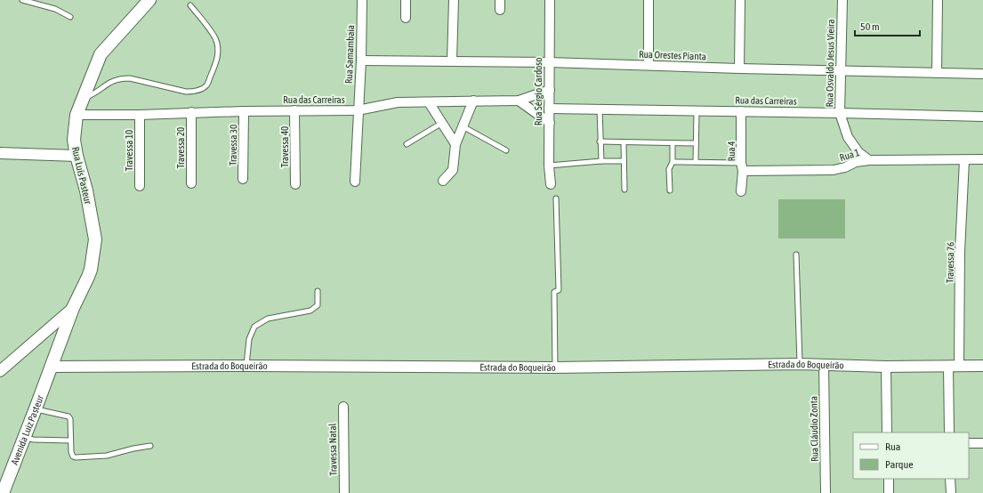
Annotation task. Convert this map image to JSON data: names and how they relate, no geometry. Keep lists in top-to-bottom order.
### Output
{
  "streets": {
    "main road": ["Rua Luís Pasteur", "Avenida Luiz Pasteur"],
    "street": [
      "Rua Samambaia",
      "Rua Orestes Pianta",
      "Rua Osvaldo Jesus Vieira",
      "Rua Sérgio Cardoso",
      "Rua das Carreiras",
      "Travessa 30",
      "Travessa 40",
      "Travessa 20",
      "Travessa 10",
      "Rua 4",
      "Rua 1",
      "Travessa 76",
      "Estrada do Boqueirão",
      "Rua Cláudio Zonta",
      "Travessa Natal"
    ]
  },
  "crossings": [
    ["Rua Samambaia", "Rua Orestes Pianta"],
    ["Rua Samambaia", "Rua das Carreiras"],
    ["Rua Orestes Pianta", "Rua Osvaldo Jesus Vieira"],
    ["Rua Orestes Pianta", "Rua Sérgio Cardoso"],
    ["Rua Osvaldo Jesus Vieira", "Rua das Carreiras"],
    ["Rua Osvaldo Jesus Vieira", "Rua 1"],
    ["Rua Sérgio Cardoso", "Rua das Carreiras"],
    ["Rua das Carreiras", "Travessa 30"],
    ["Rua das Carreiras", "Travessa 40"],
    ["Rua das Carreiras", "Travessa 20"],
    ["Rua das Carreiras", "Travessa 10"],
    ["Rua das Carreiras", "Rua 4"],
    ["Rua das Carreiras", "Rua Luís Pasteur"],
    ["Rua 4", "Rua 1"],
    ["Rua 1", "Travessa 76"],
    ["Rua Luís Pasteur", "Estrada do Boqueirão"],
    ["Rua Luís Pasteur", "Avenida Luiz Pasteur"],
    ["Travessa 76", "Estrada do Boqueirão"],
    ["Estrada do Boqueirão", "Rua Cláudio Zonta"],
    ["Estrada do Boqueirão", "Avenida Luiz Pasteur"]
  ],
  "legend": ["Rua", "Parque"],
  "scale_bar": "50 m"
}
